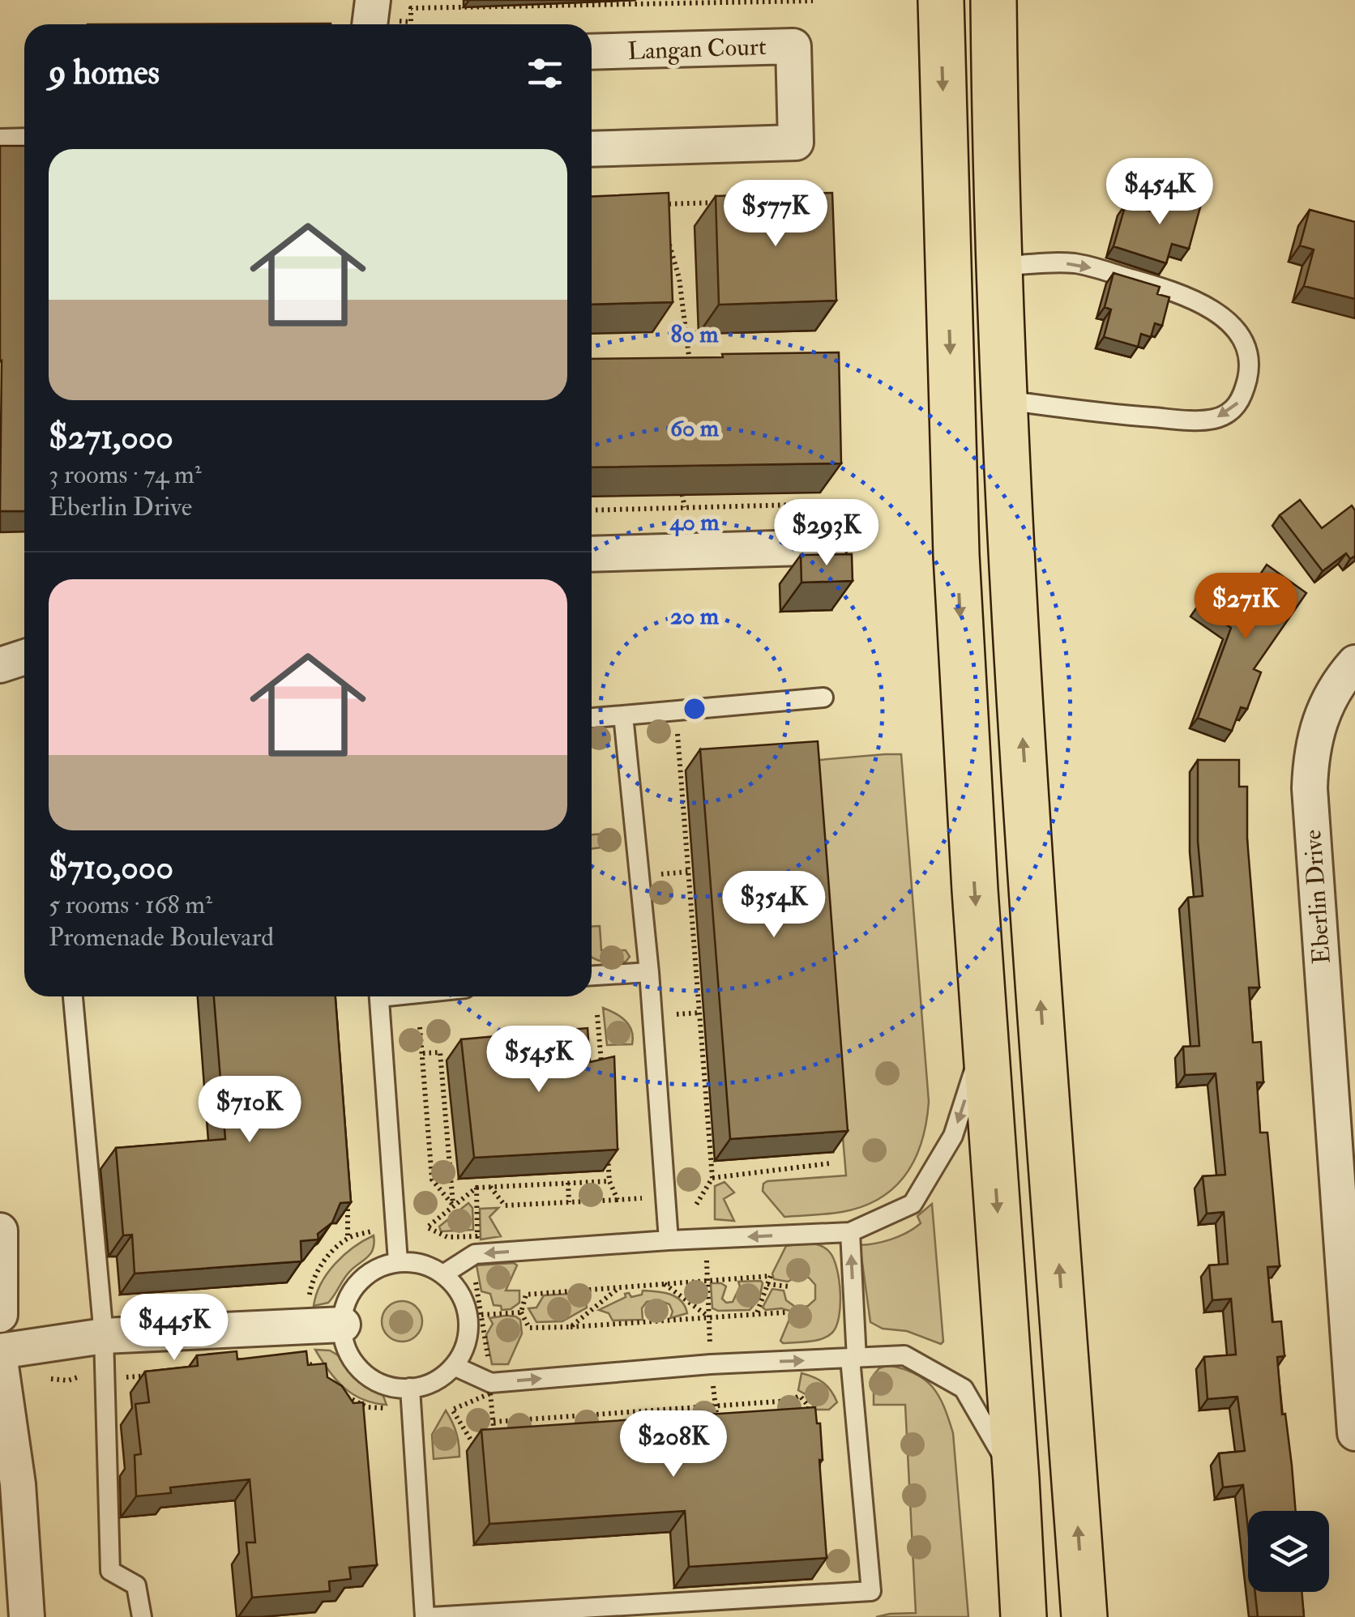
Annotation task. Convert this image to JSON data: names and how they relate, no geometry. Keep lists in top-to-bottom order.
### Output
{
  "streets": {
    "street": ["Langan Court", "Eberlin Drive"]
  },
  "page": {
    "heading": "9 homes",
    "list": [
      {
        "name": "$271,000",
        "note": "3 rooms · 74 m² · Eberlin Drive"
      },
      {
        "name": "$710,000",
        "note": "5 rooms · 168 m² · Promenade Boulevard"
      }
    ],
    "price": [
      "$454K",
      "$577K",
      "$293K",
      "$271K",
      "$354K",
      "$545K",
      "$710K",
      "$445K",
      "$208K"
    ]
  },
  "rings": [
    "80 m",
    "60 m",
    "40 m",
    "20 m"
  ]
}
